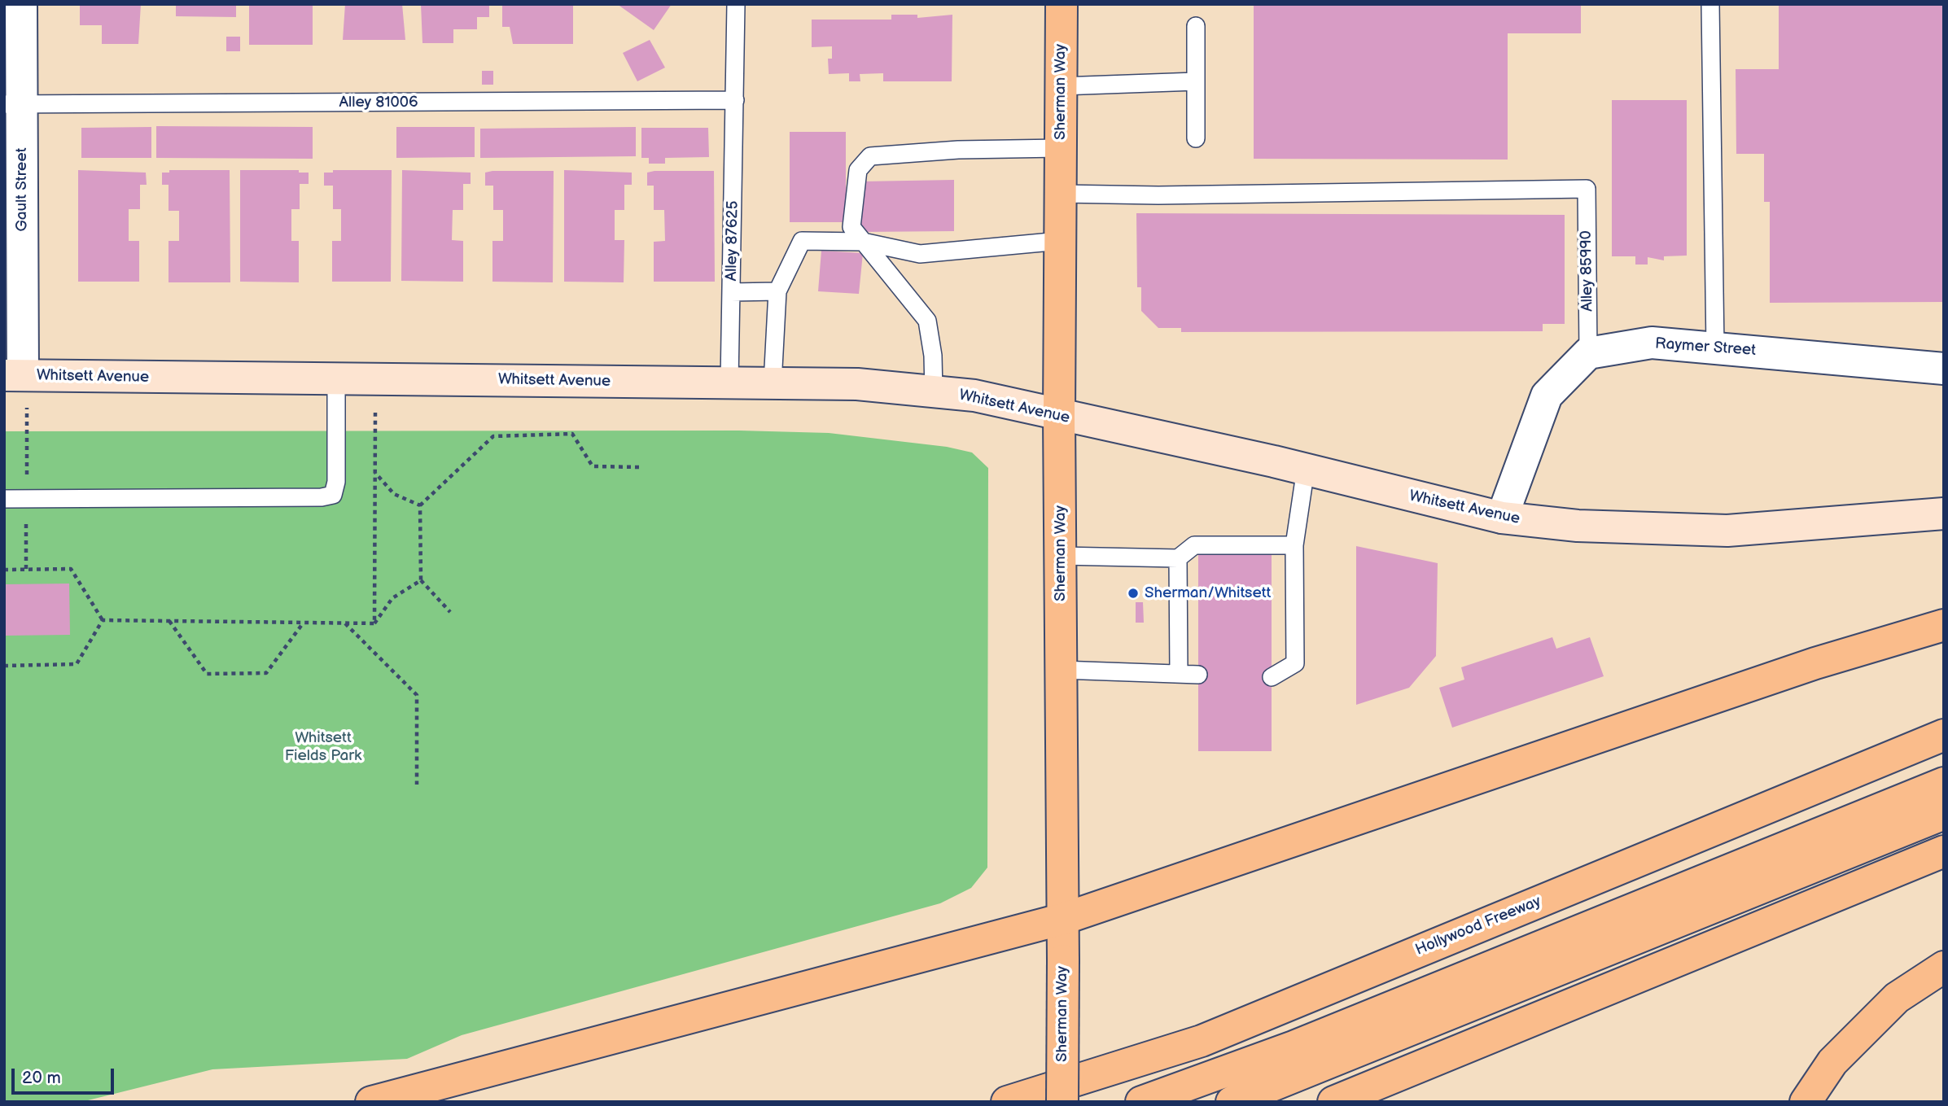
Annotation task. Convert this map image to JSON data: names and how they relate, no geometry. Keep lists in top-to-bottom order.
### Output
{
  "streets": {
    "main road": ["Sherman Way", "Whitsett Avenue", "Hollywood Freeway"],
    "street": ["Gault Street", "Raymer Street"],
    "lane": ["Alley 81006", "Alley 87625", "Alley 85990"]
  },
  "crossings": [
    ["Sherman Way", "Alley 85990"],
    ["Sherman Way", "Whitsett Avenue"],
    ["Alley 81006", "Gault Street"],
    ["Alley 81006", "Alley 87625"],
    ["Gault Street", "Whitsett Avenue"],
    ["Alley 87625", "Whitsett Avenue"],
    ["Alley 85990", "Raymer Street"]
  ],
  "parks": ["Whitsett Fields Park"],
  "places": ["Sherman/Whitsett"],
  "scale_bar": "20 m"
}
